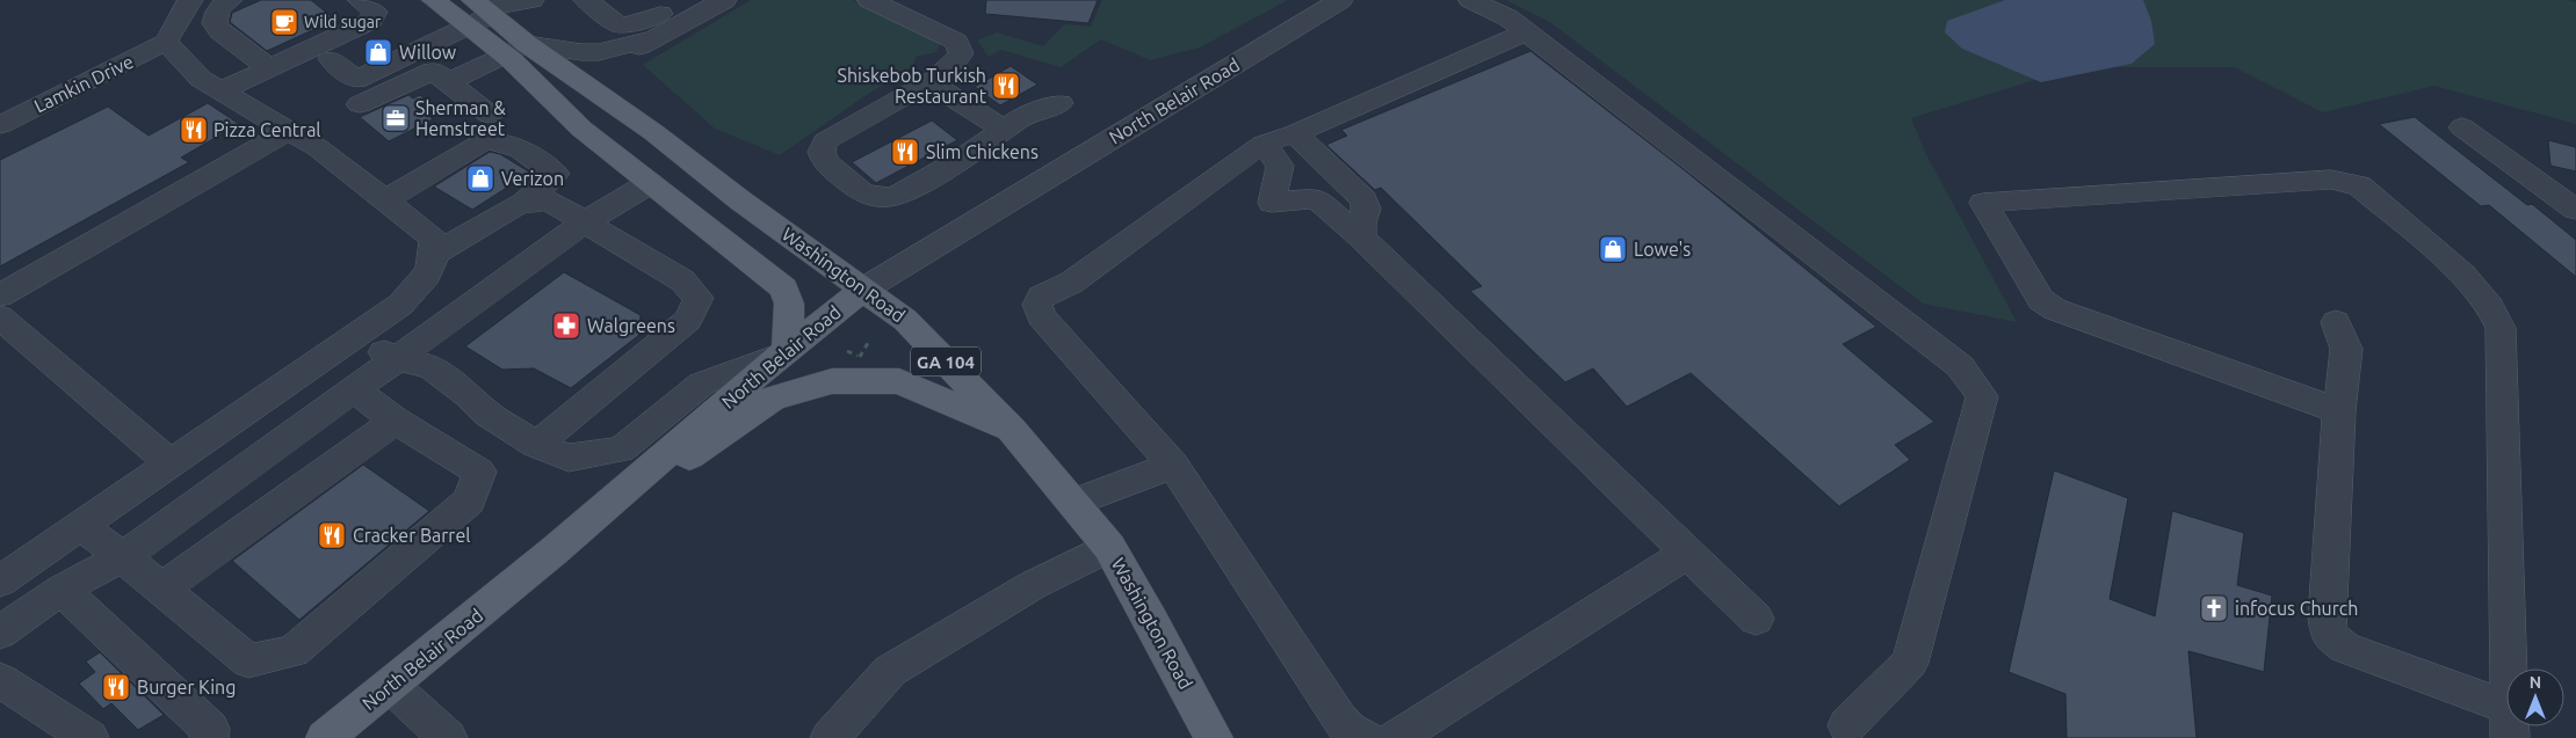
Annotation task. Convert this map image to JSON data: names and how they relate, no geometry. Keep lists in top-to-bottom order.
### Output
{
  "streets": {
    "main road": ["North Belair Road", "Washington Road", "GA 104"],
    "street": ["Lamkin Drive"]
  },
  "crossings": [
    ["North Belair Road", "Washington Road"]
  ],
  "places": {
    "cafe": ["Wild sugar"],
    "shop": ["Willow", "Verizon", "Lowe's"],
    "restaurant": [
      "Shiskebob Turkish Restaurant",
      "Pizza Central",
      "Slim Chickens",
      "Cracker Barrel",
      "Burger King"
    ],
    "office": ["Sherman & Hemstreet"],
    "pharmacy": ["Walgreens"],
    "church": ["infocus Church"]
  },
  "north": "top"
}
